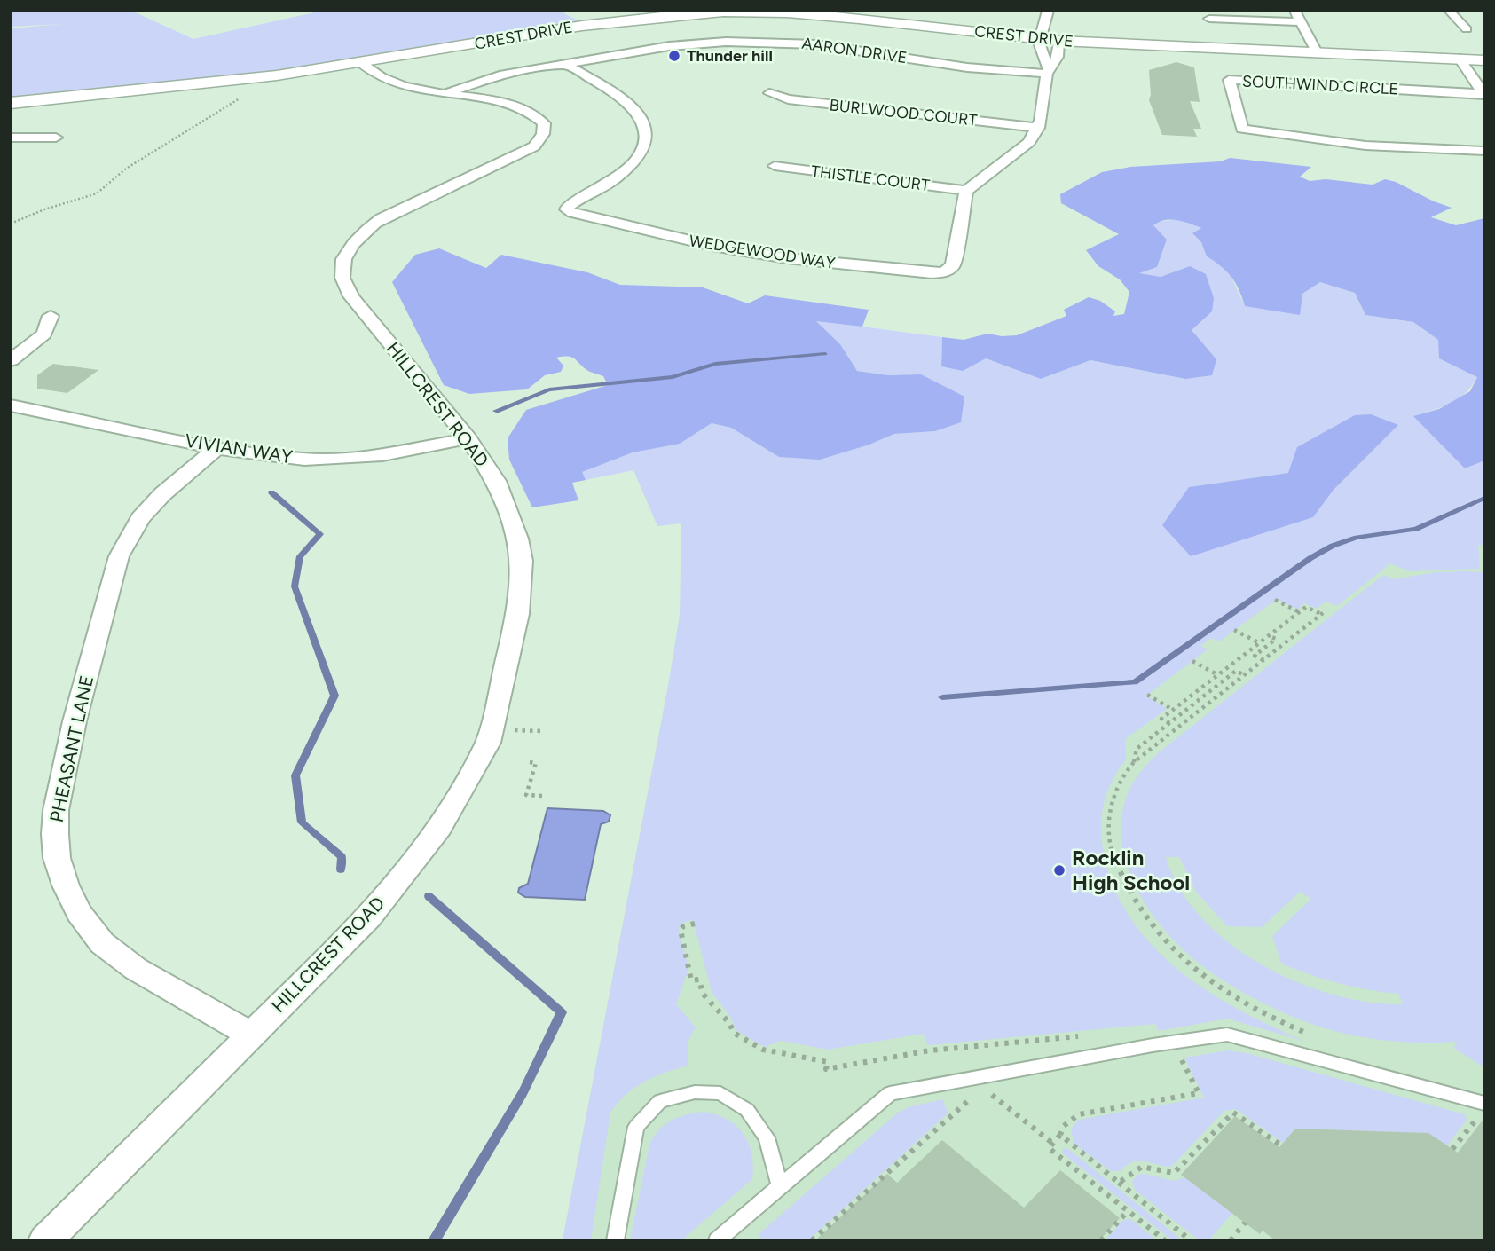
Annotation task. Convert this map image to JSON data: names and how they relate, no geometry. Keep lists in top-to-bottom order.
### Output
{
  "streets": {
    "street": [
      "CREST DRIVE",
      "AARON DRIVE",
      "SOUTHWIND CIRCLE",
      "BURLWOOD COURT",
      "THISTLE COURT",
      "WEDGEWOOD WAY",
      "HILLCREST ROAD",
      "VIVIAN WAY",
      "PHEASANT LANE"
    ]
  },
  "crossings": [
    ["CREST DRIVE", "HILLCREST ROAD"],
    ["AARON DRIVE", "WEDGEWOOD WAY"],
    ["AARON DRIVE", "HILLCREST ROAD"],
    ["THISTLE COURT", "WEDGEWOOD WAY"],
    ["HILLCREST ROAD", "VIVIAN WAY"],
    ["HILLCREST ROAD", "PHEASANT LANE"],
    ["VIVIAN WAY", "PHEASANT LANE"]
  ],
  "places": ["Thunder hill", "Rocklin High School"]
}
